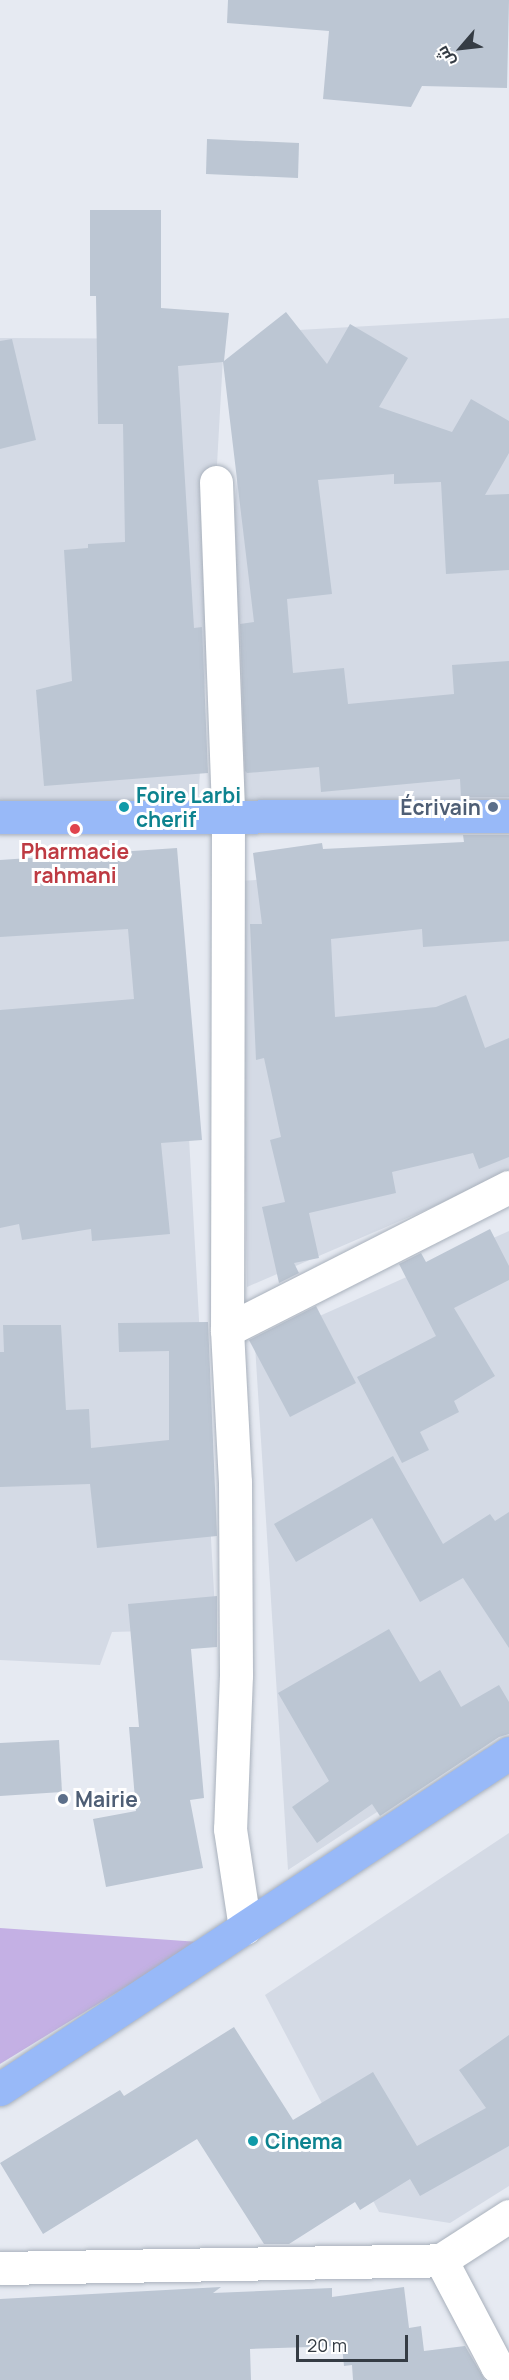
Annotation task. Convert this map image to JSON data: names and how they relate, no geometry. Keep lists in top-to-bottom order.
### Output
{
  "places": [
    "Foire Larbi cherif",
    "Écrivain",
    "Pharmacie rahmani",
    "Mairie",
    "Cinema"
  ],
  "scale_bar": "20 m",
  "north": "bottom left"
}
